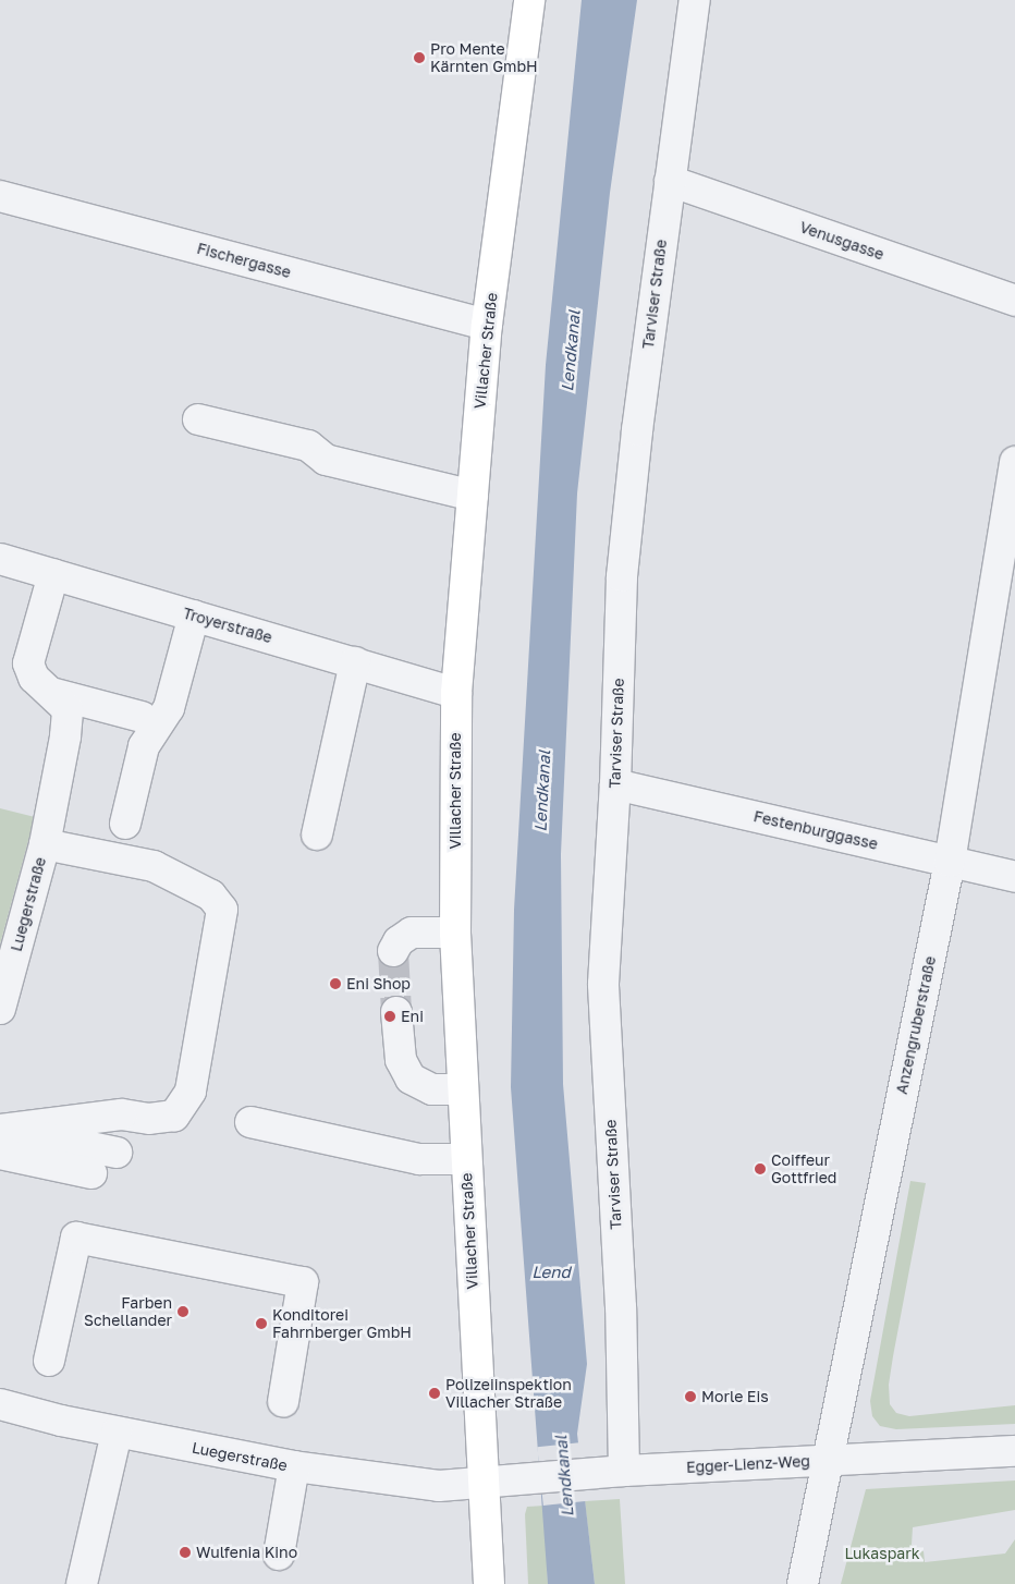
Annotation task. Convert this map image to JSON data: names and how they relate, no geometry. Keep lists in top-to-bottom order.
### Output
{
  "streets": {
    "main road": ["Villacher Straße"],
    "street": [
      "Venusgasse",
      "Fischergasse",
      "Tarviser Straße",
      "Troyerstraße",
      "Festenburggasse",
      "Luegerstraße",
      "Anzengruberstraße",
      "Egger-Lienz-Weg"
    ]
  },
  "crossings": [
    ["Venusgasse", "Tarviser Straße"],
    ["Fischergasse", "Villacher Straße"],
    ["Tarviser Straße", "Festenburggasse"],
    ["Tarviser Straße", "Egger-Lienz-Weg"],
    ["Villacher Straße", "Troyerstraße"],
    ["Villacher Straße", "Luegerstraße"],
    ["Villacher Straße", "Egger-Lienz-Weg"],
    ["Festenburggasse", "Anzengruberstraße"],
    ["Luegerstraße", "Egger-Lienz-Weg"],
    ["Anzengruberstraße", "Egger-Lienz-Weg"]
  ],
  "water": ["Lendkanal", "Lend"],
  "parks": ["Lukaspark"],
  "places": [
    "Pro Mente Kärnten GmbH",
    "Eni Shop",
    "Eni",
    "Coiffeur Gottfried",
    "Farben Schellander",
    "Konditorei Fahrnberger GmbH",
    "Polizeiinspektion Villacher Straße",
    "Morle Eis",
    "Wulfenia Kino"
  ]
}
